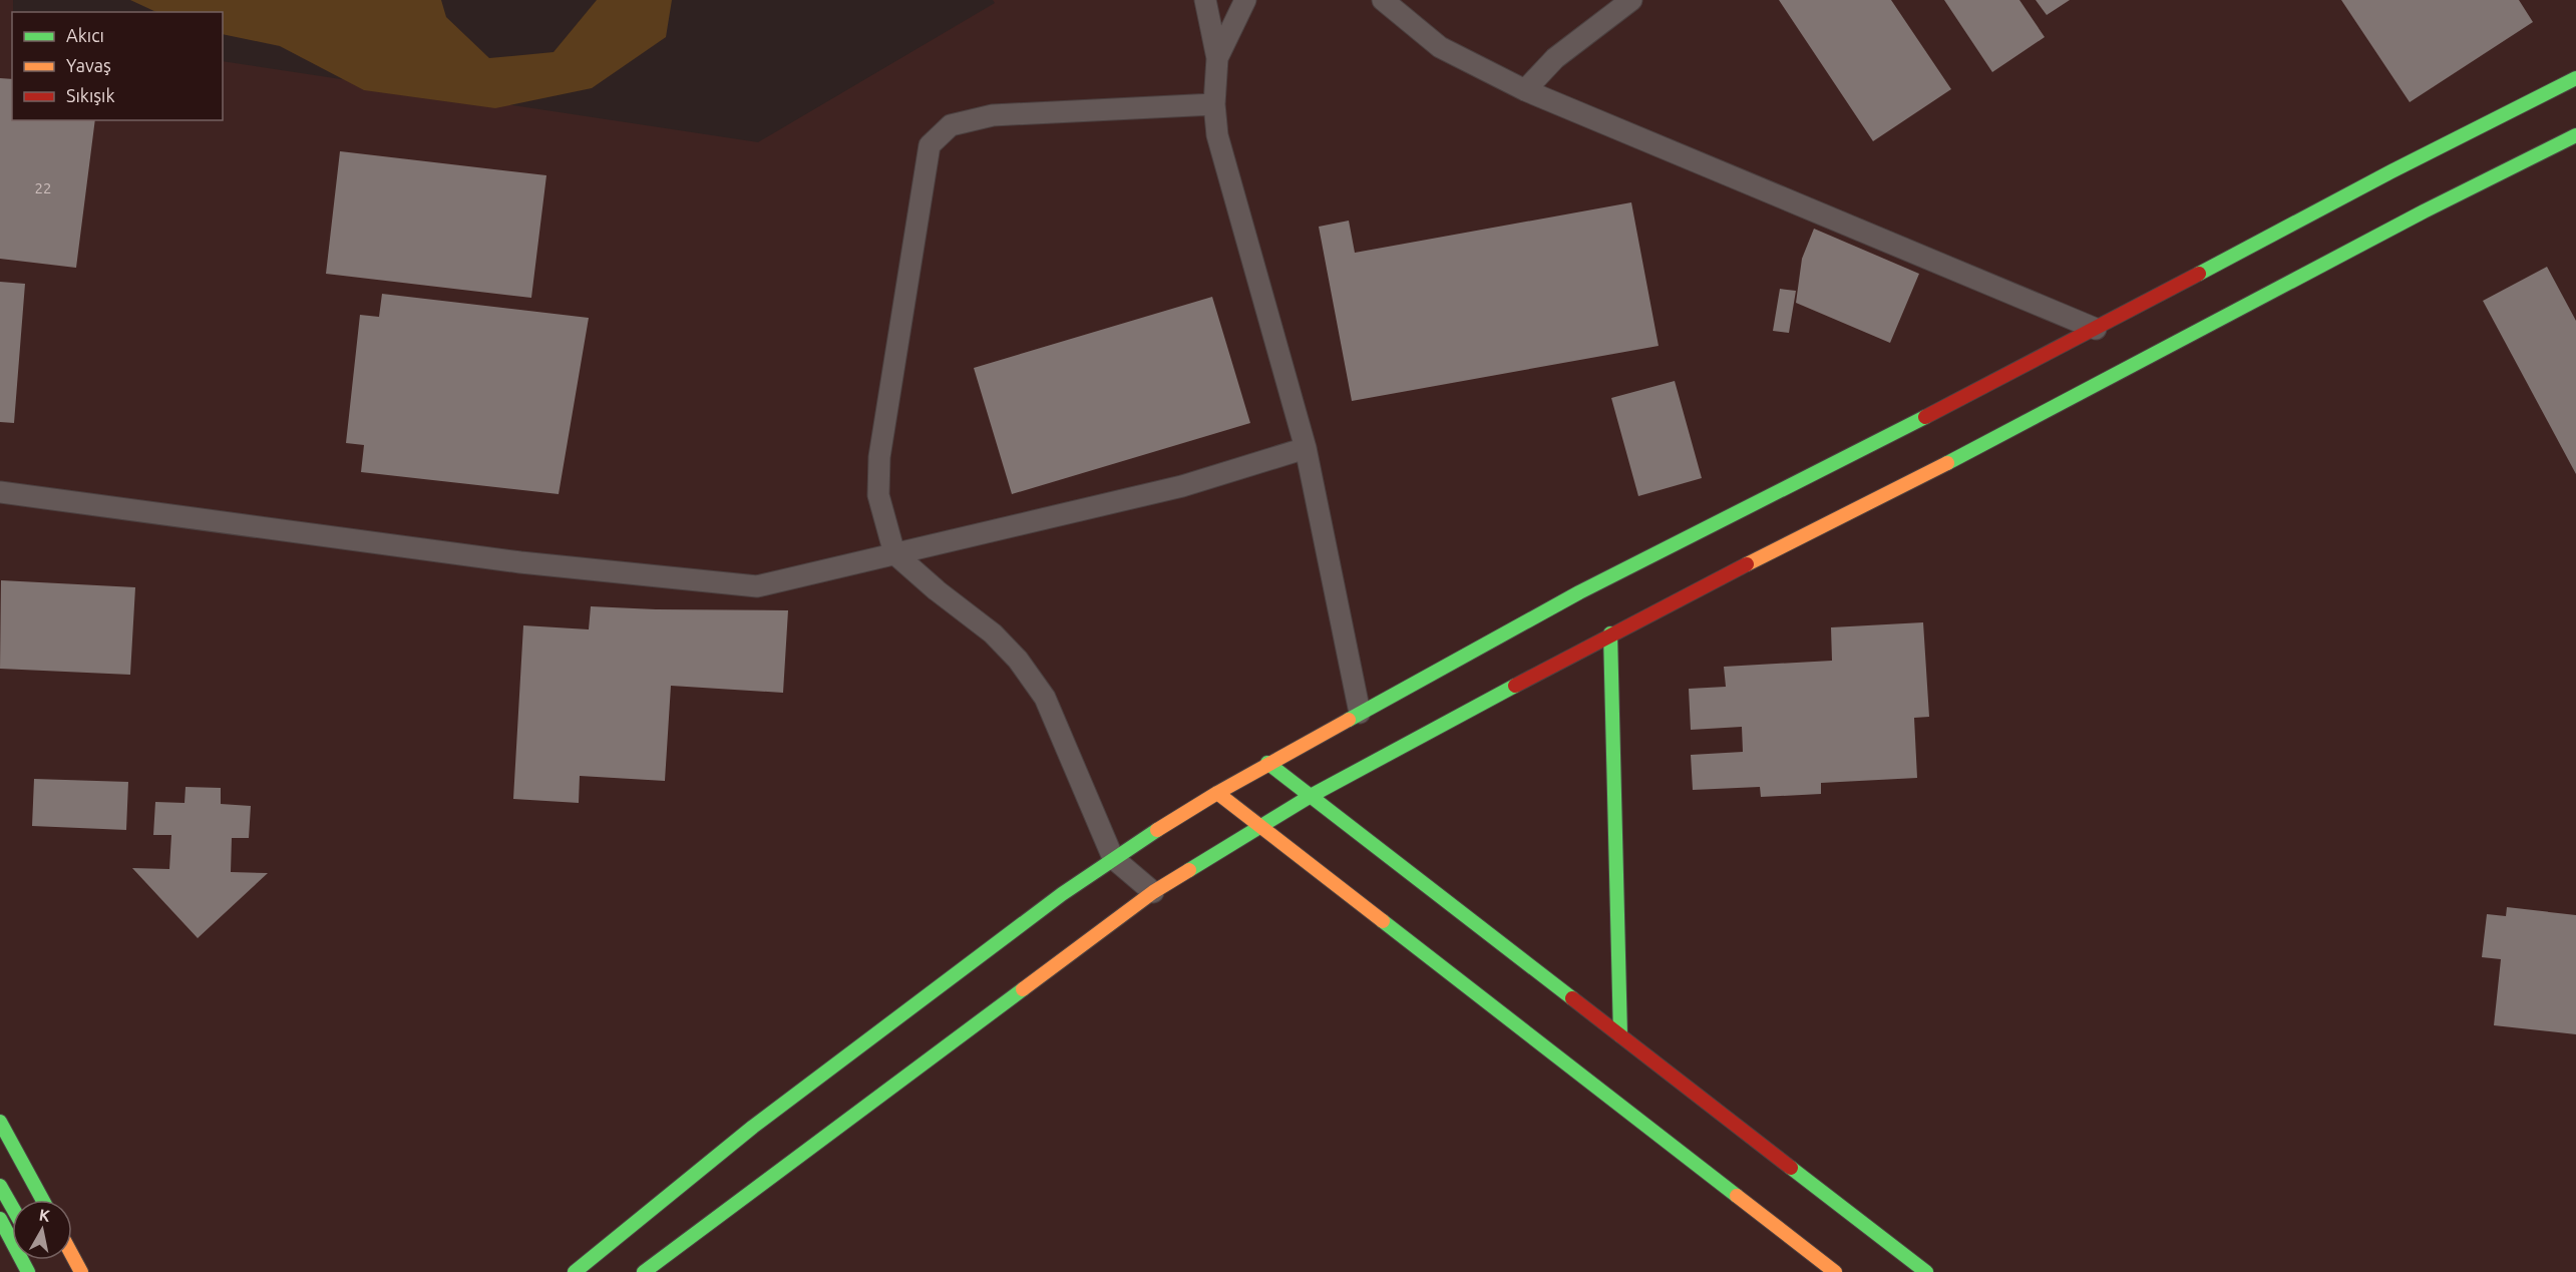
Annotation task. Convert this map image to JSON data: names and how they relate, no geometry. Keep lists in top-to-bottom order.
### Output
{
  "house_numbers": ["22"],
  "legend": ["Akıcı", "Yavaş", "Sıkışık"],
  "north": "top"
}
